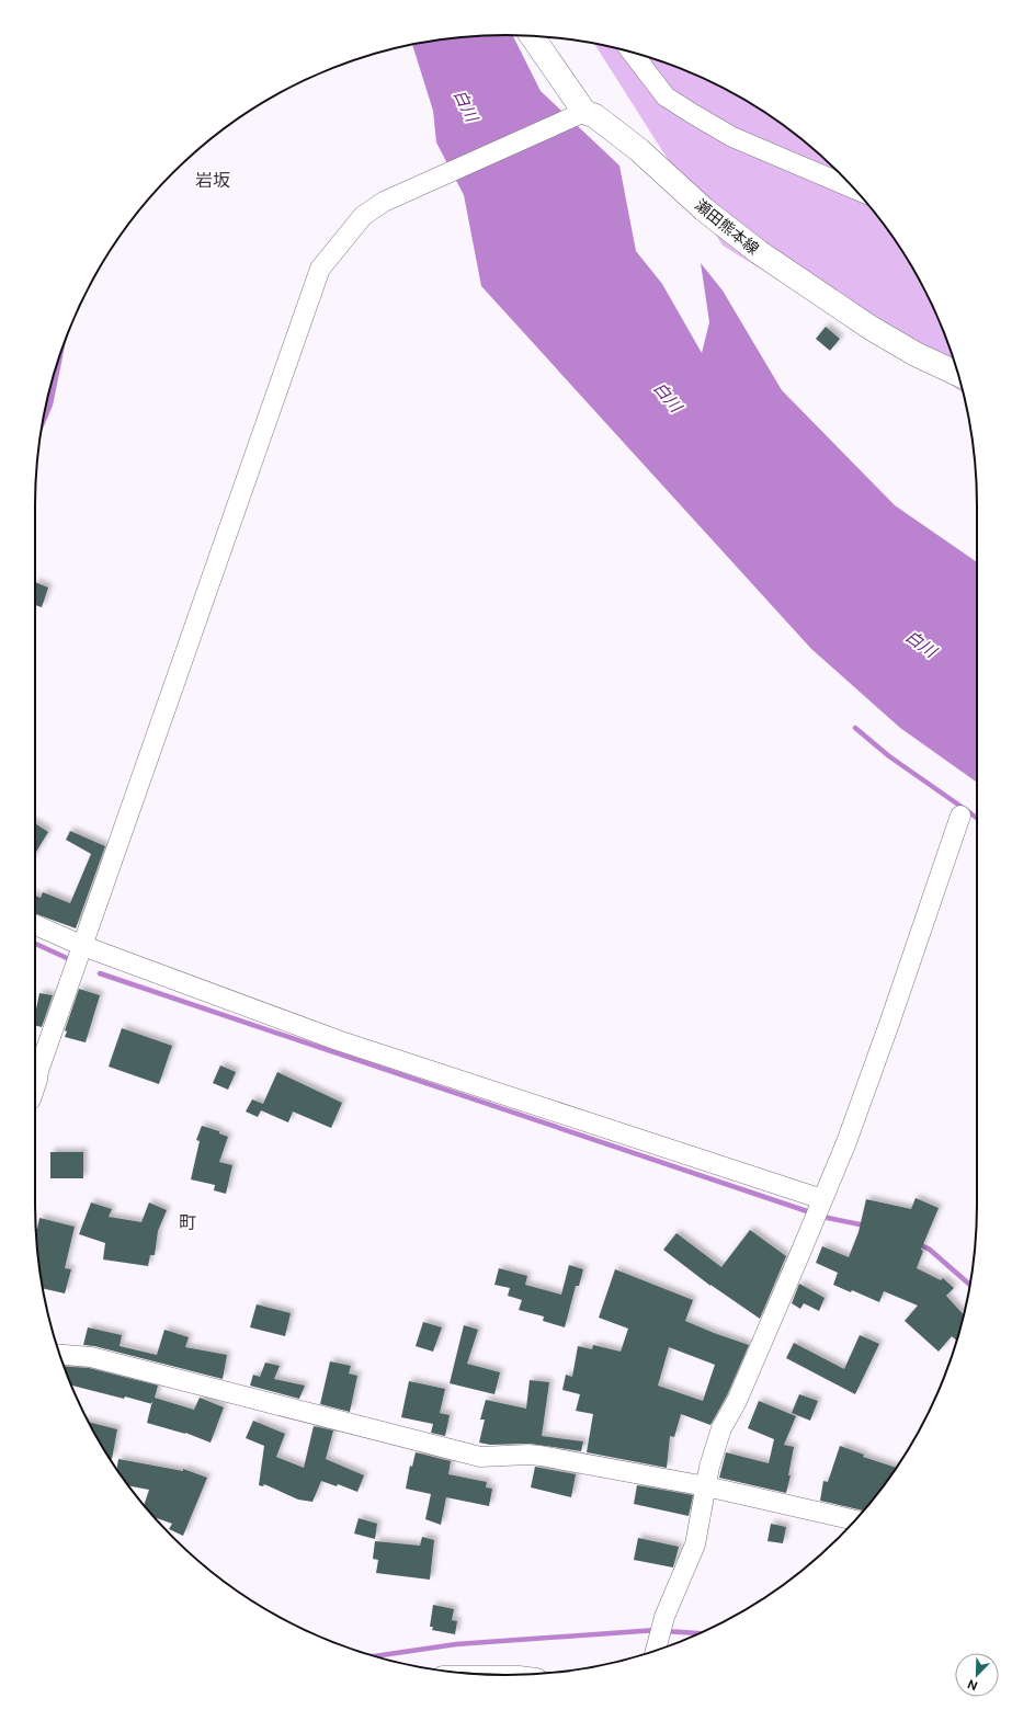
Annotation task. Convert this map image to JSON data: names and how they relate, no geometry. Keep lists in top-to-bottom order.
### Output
{
  "streets": {
    "main road": ["瀬田熊本線"]
  },
  "districts": ["岩坂", "町"],
  "water": ["白川"],
  "north": "bottom left"
}
